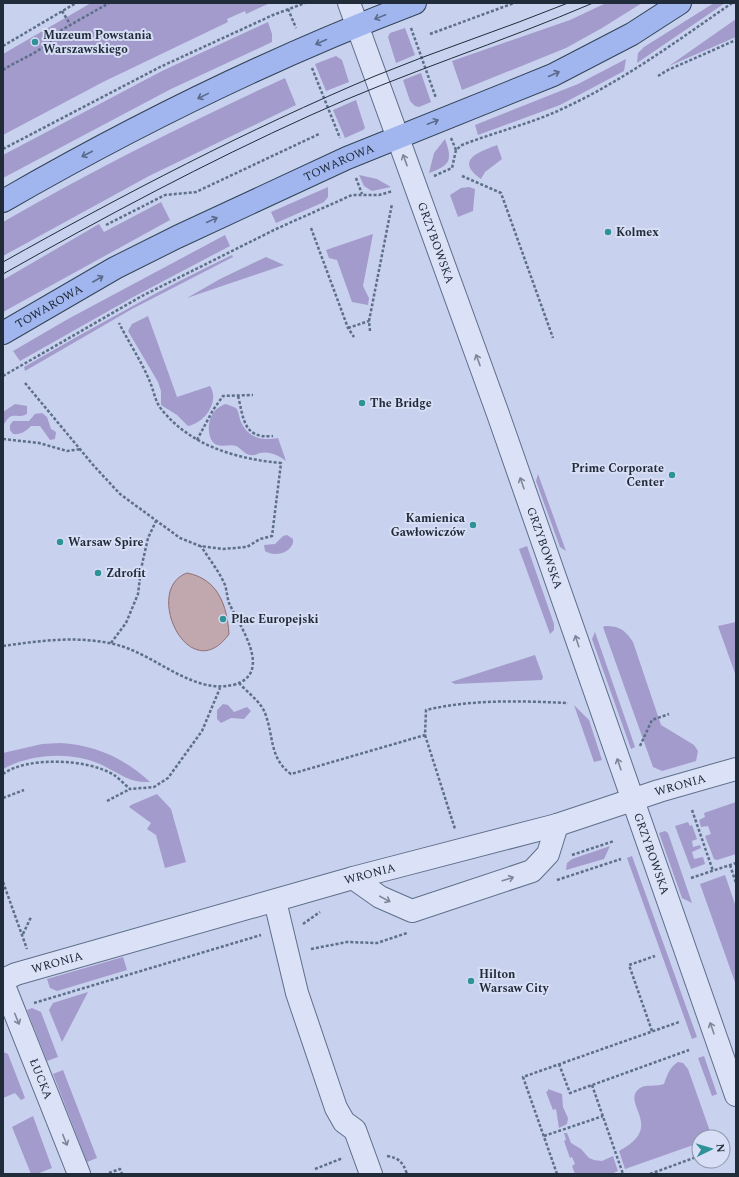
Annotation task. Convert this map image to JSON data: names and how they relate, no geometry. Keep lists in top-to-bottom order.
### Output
{
  "streets": {
    "main road": ["TOWAROWA"],
    "street": ["GRZYBOWSKA", "WRONIA", "ŁUCKA"]
  },
  "crossings": [
    ["TOWAROWA", "GRZYBOWSKA"],
    ["GRZYBOWSKA", "WRONIA"],
    ["WRONIA", "ŁUCKA"]
  ],
  "one_way": ["GRZYBOWSKA", "ŁUCKA"],
  "places": [
    "Muzeum Powstania Warszawskiego",
    "Kolmex",
    "The Bridge",
    "Prime Corporate Center",
    "Kamienica Gawłowiczów",
    "Warsaw Spire",
    "Zdrofit",
    "Plac Europejski",
    "Hilton Warsaw City"
  ],
  "north": "right"
}
